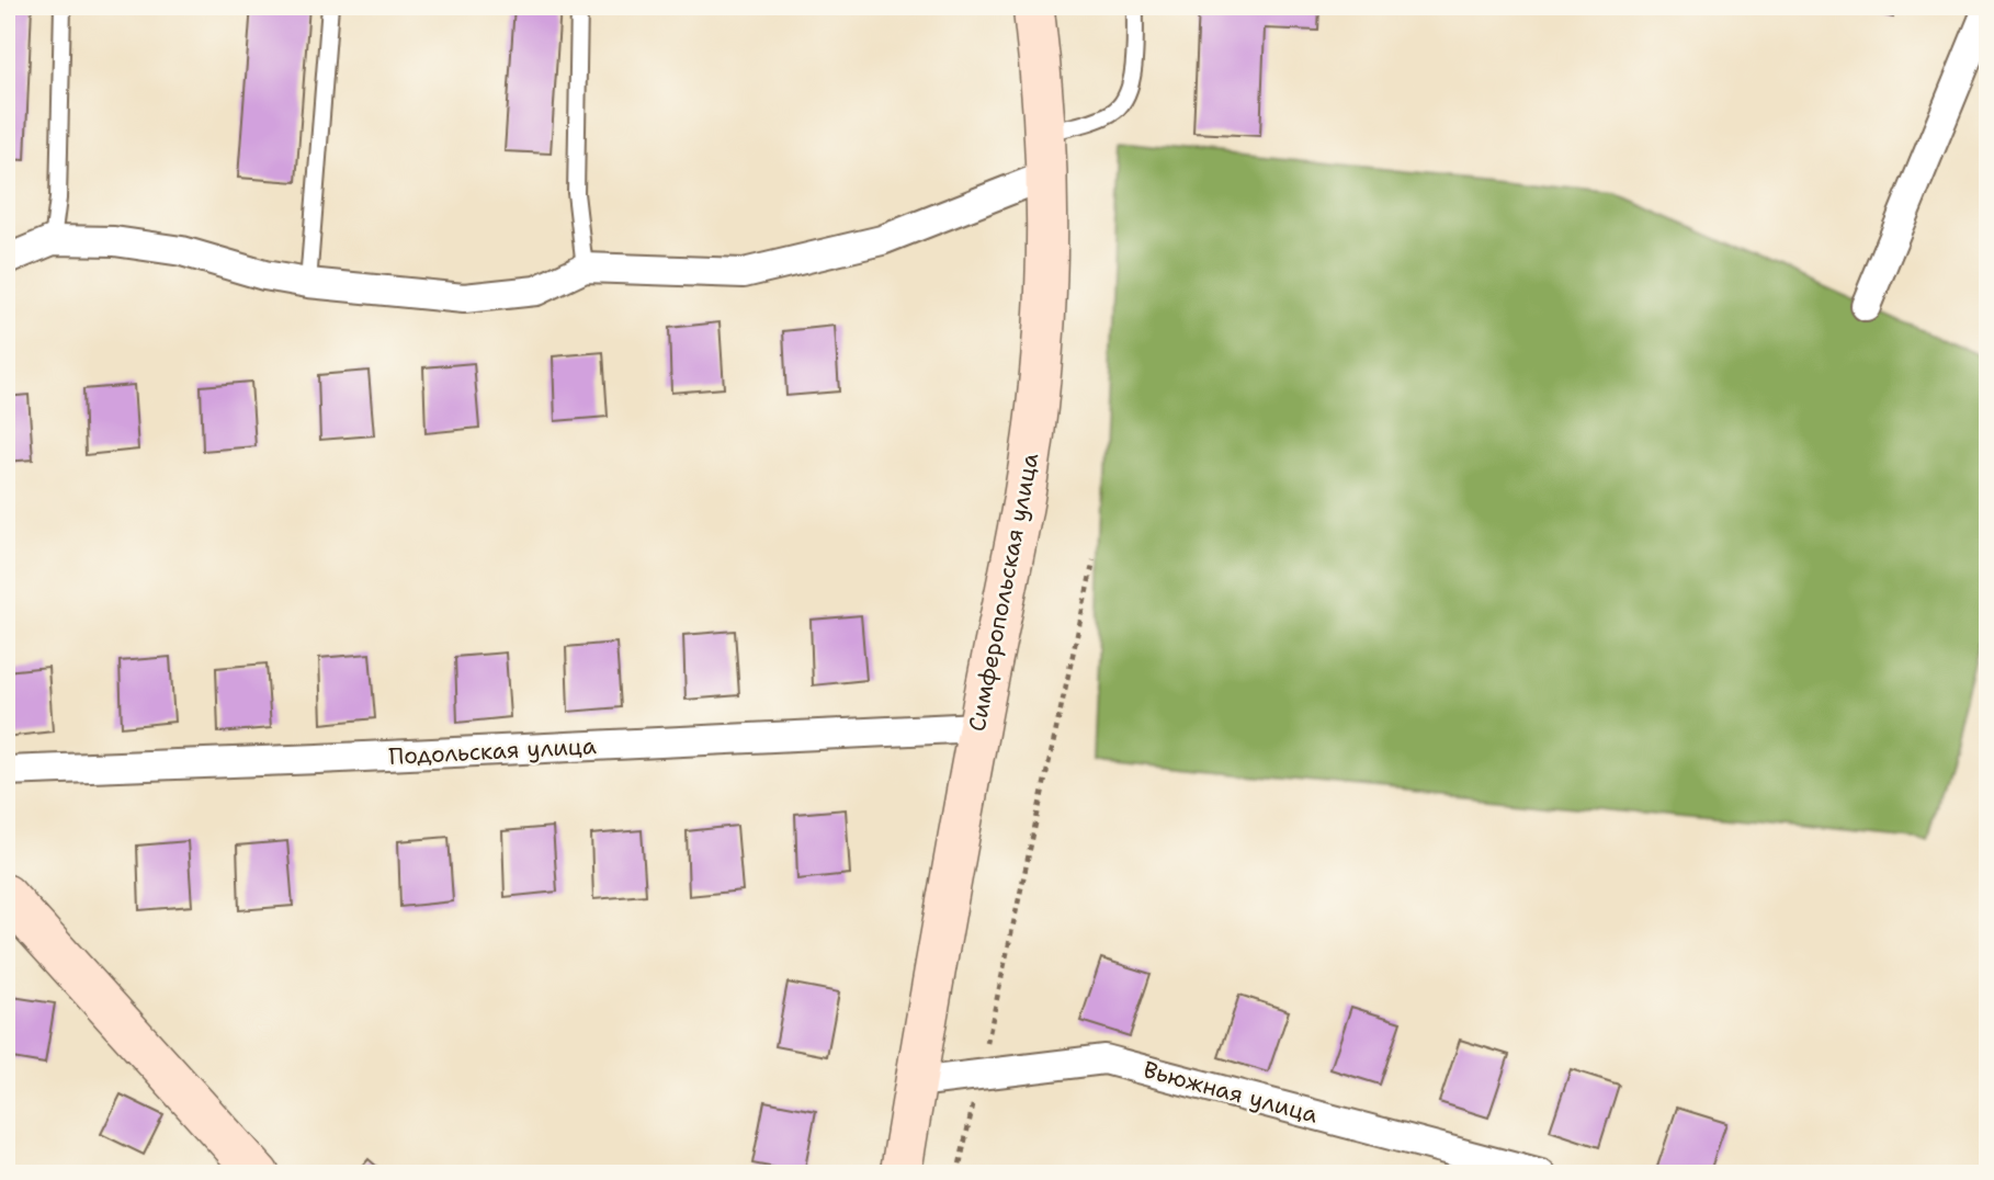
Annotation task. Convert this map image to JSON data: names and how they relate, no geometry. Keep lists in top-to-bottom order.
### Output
{
  "streets": {
    "street": ["Симферопольская улица", "Подольская улица", "Вьюжная улица"]
  },
  "crossings": [
    ["Симферопольская улица", "Подольская улица"],
    ["Симферопольская улица", "Вьюжная улица"]
  ]
}
